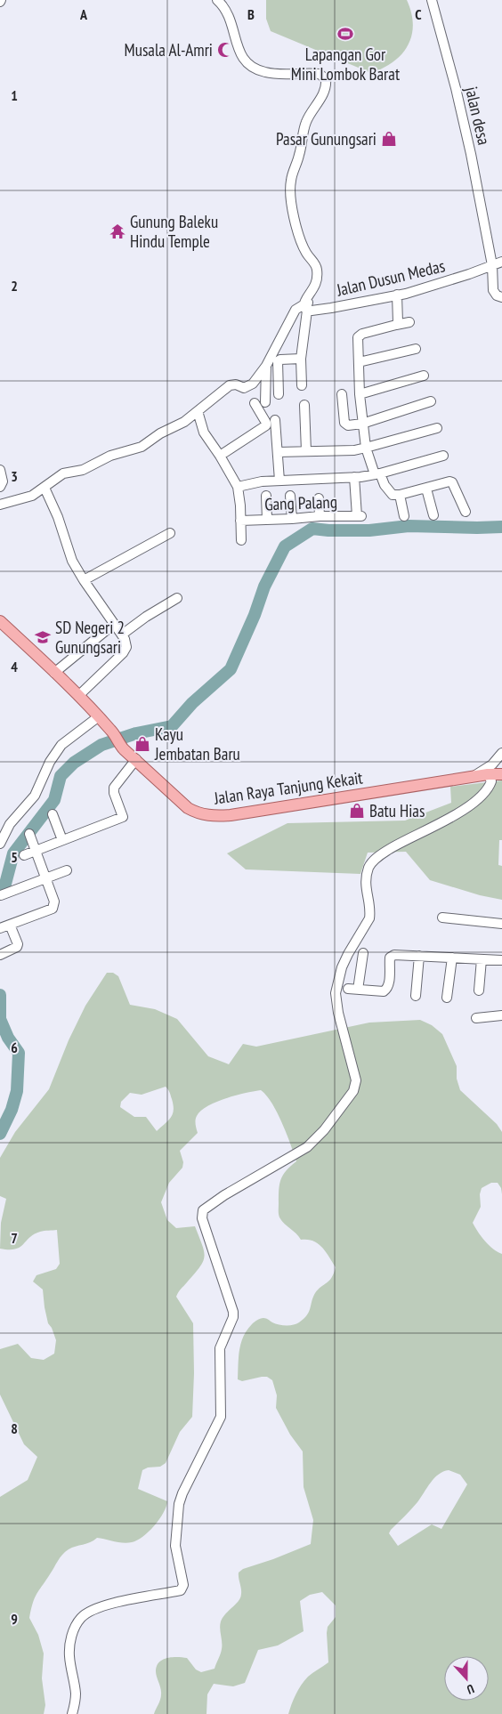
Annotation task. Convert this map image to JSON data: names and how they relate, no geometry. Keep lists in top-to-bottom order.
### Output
{
  "streets": {
    "main road": ["Jalan Raya Tanjung Kekait"],
    "street": ["jalan desa", "Jalan Dusun Medas", "Gang Palang"]
  },
  "crossings": [
    ["jalan desa", "Jalan Dusun Medas"]
  ],
  "places": {
    "sports": ["Lapangan Gor Mini Lombok Barat"],
    "mosque": ["Musala Al-Amri"],
    "shop": ["Pasar Gunungsari", "Kayu Jembatan Baru", "Batu Hias"],
    "temple": ["Gunung Baleku Hindu Temple"],
    "school or university": ["SD Negeri 2 Gunungsari"]
  },
  "north": "bottom",
  "grid": {
    "columns": ["A", "B", "C"],
    "rows": [
      "1",
      "2",
      "3",
      "4",
      "5",
      "6",
      "7",
      "8",
      "9"
    ]
  }
}
